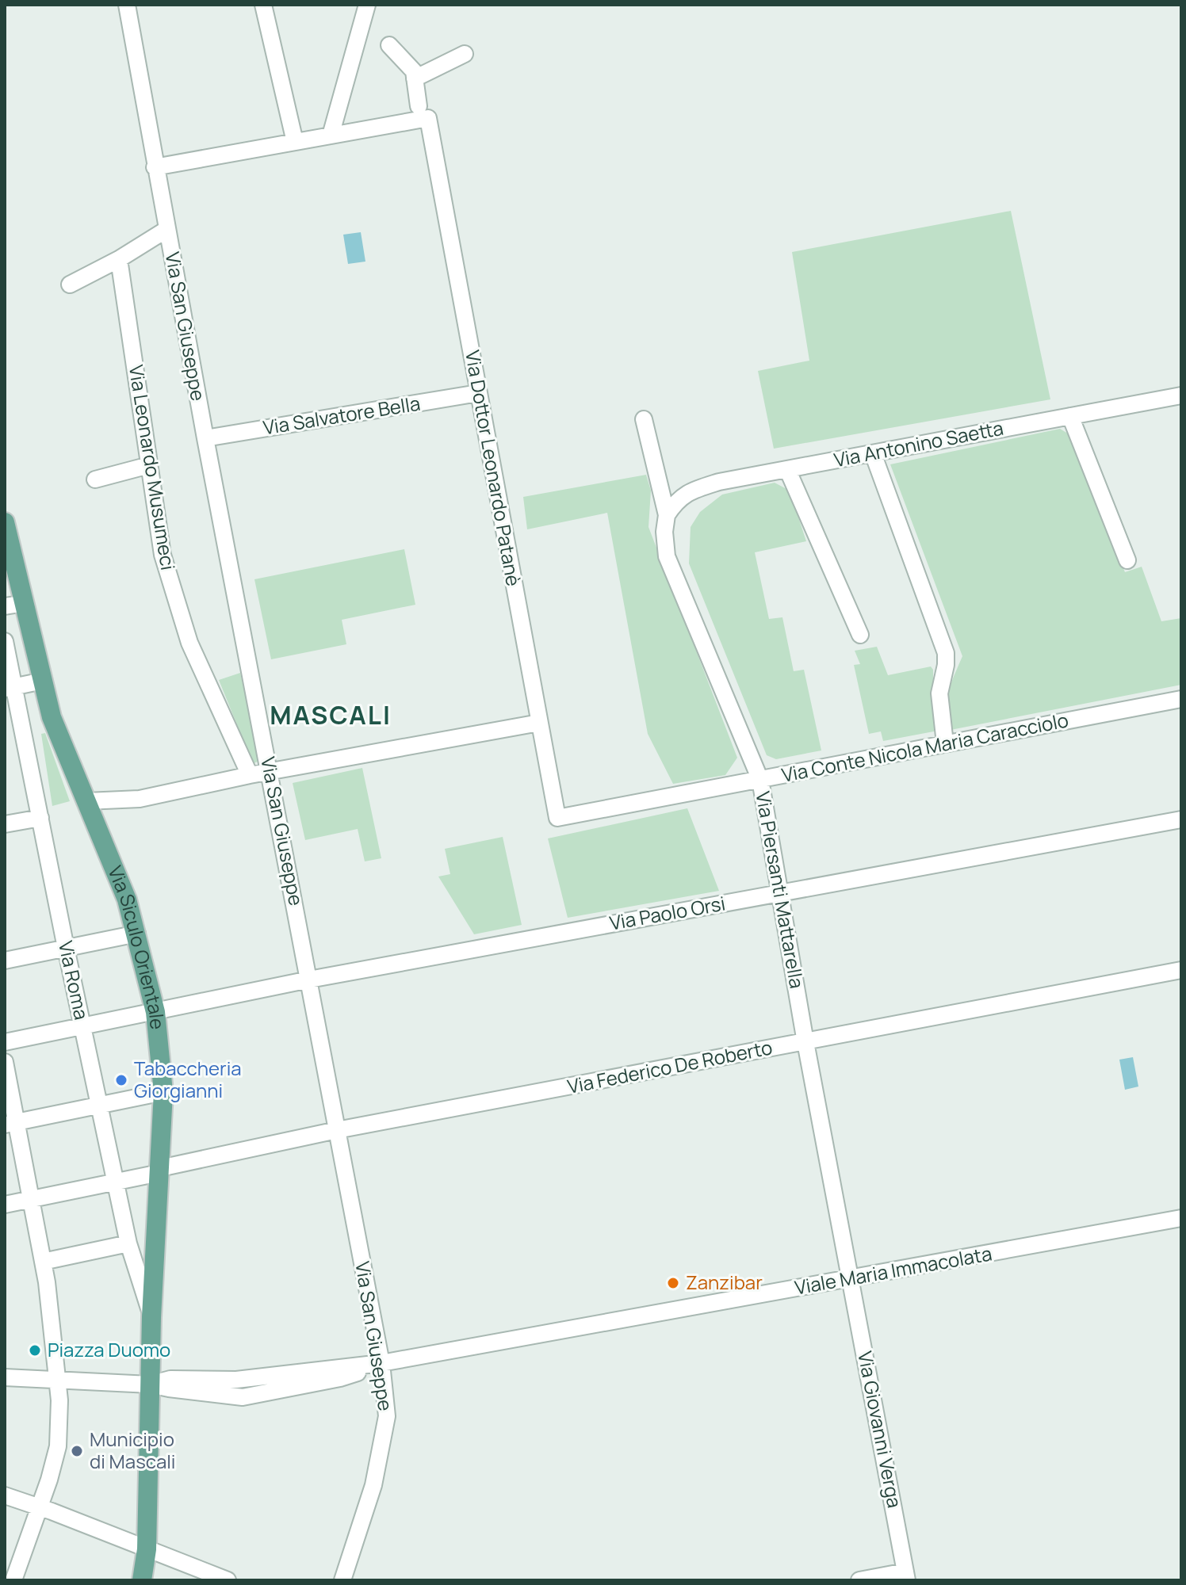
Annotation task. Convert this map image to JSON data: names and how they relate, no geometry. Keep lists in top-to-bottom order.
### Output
{
  "streets": {
    "main road": ["Via Siculo Orientale"],
    "street": [
      "Via San Giuseppe",
      "Via Salvatore Bella",
      "Via Antonino Saetta",
      "Via Leonardo Musumeci",
      "Via Dottor Leonardo Patanè",
      "Via Conte Nicola Maria Caracciolo",
      "Via Piersanti Mattarella",
      "Via Paolo Orsi",
      "Via Roma",
      "Via Federico De Roberto",
      "Viale Maria Immacolata",
      "Via Giovanni Verga"
    ]
  },
  "crossings": [
    ["Via San Giuseppe", "Via Salvatore Bella"],
    ["Via San Giuseppe", "Via Paolo Orsi"],
    ["Via San Giuseppe", "Via Federico De Roberto"],
    ["Via San Giuseppe", "Viale Maria Immacolata"],
    ["Via Salvatore Bella", "Via Dottor Leonardo Patanè"],
    ["Via Antonino Saetta", "Via Piersanti Mattarella"],
    ["Via Dottor Leonardo Patanè", "Via Conte Nicola Maria Caracciolo"],
    ["Via Conte Nicola Maria Caracciolo", "Via Piersanti Mattarella"],
    ["Via Piersanti Mattarella", "Via Paolo Orsi"],
    ["Via Piersanti Mattarella", "Via Federico De Roberto"],
    ["Via Piersanti Mattarella", "Viale Maria Immacolata"],
    ["Via Piersanti Mattarella", "Via Giovanni Verga"],
    ["Via Paolo Orsi", "Via Siculo Orientale"],
    ["Via Paolo Orsi", "Via Roma"],
    ["Via Siculo Orientale", "Via Roma"],
    ["Via Siculo Orientale", "Via Federico De Roberto"],
    ["Via Siculo Orientale", "Viale Maria Immacolata"],
    ["Via Roma", "Via Federico De Roberto"],
    ["Viale Maria Immacolata", "Via Giovanni Verga"]
  ],
  "districts": ["MASCALI"],
  "places": [
    "Tabaccheria Giorgianni",
    "Zanzibar",
    "Piazza Duomo",
    "Municipio di Mascali"
  ]
}
